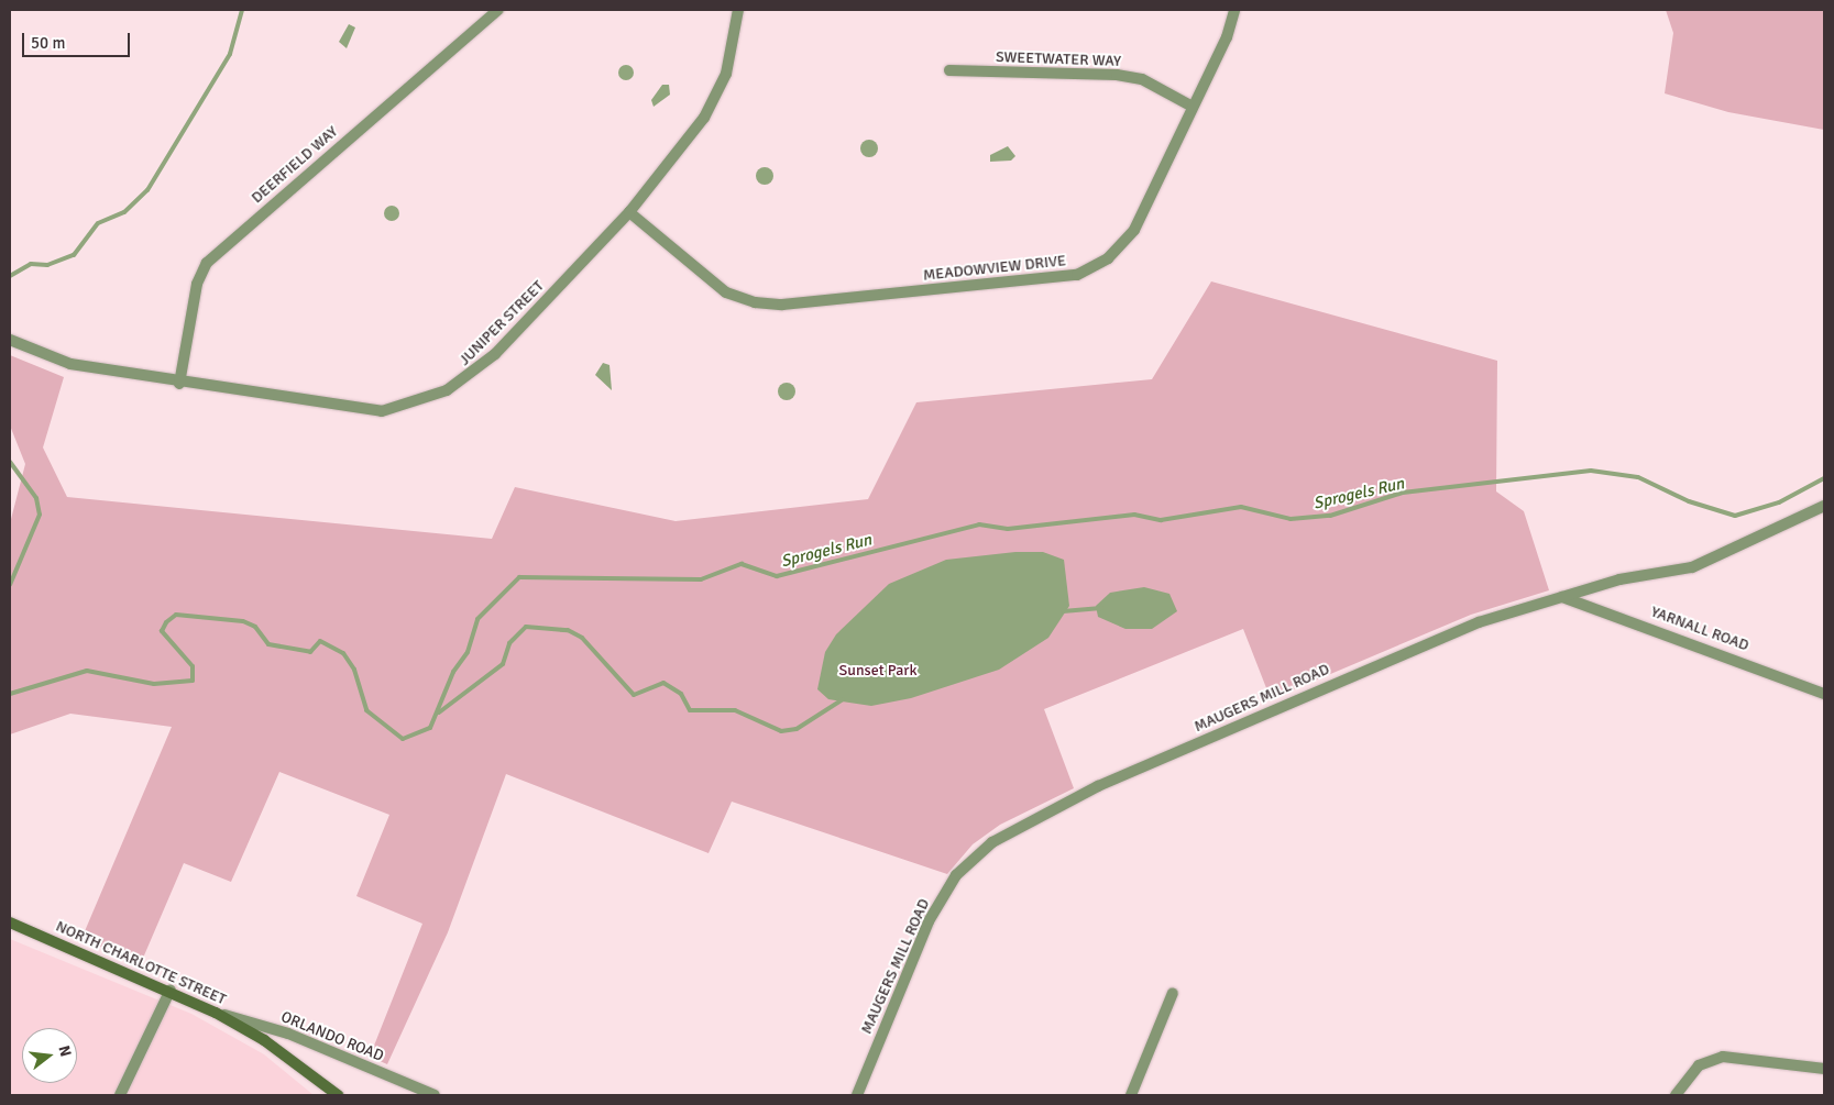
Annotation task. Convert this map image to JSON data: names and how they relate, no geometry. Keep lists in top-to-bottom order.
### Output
{
  "streets": {
    "main road": ["NORTH CHARLOTTE STREET"],
    "street": [
      "SWEETWATER WAY",
      "DEERFIELD WAY",
      "MEADOWVIEW DRIVE",
      "JUNIPER STREET",
      "YARNALL ROAD",
      "MAUGERS MILL ROAD",
      "ORLANDO ROAD"
    ]
  },
  "crossings": [
    ["SWEETWATER WAY", "MEADOWVIEW DRIVE"],
    ["DEERFIELD WAY", "JUNIPER STREET"],
    ["MEADOWVIEW DRIVE", "JUNIPER STREET"],
    ["YARNALL ROAD", "MAUGERS MILL ROAD"],
    ["NORTH CHARLOTTE STREET", "ORLANDO ROAD"]
  ],
  "water": ["Sprogels Run"],
  "parks": ["Sunset Park"],
  "scale_bar": "50 m",
  "north": "right"
}
